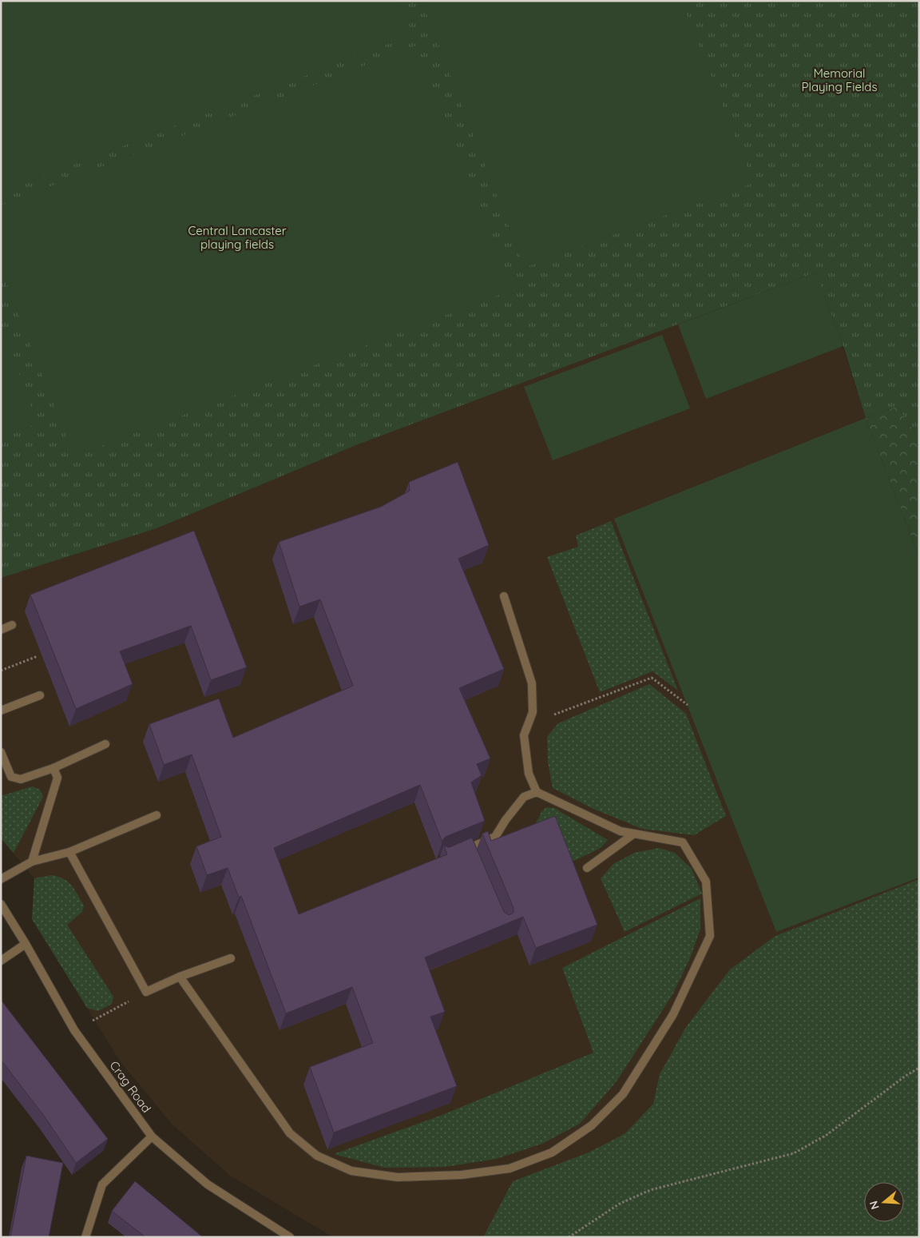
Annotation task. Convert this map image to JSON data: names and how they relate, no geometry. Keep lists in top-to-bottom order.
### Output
{
  "streets": {
    "street": ["Crag Road"]
  },
  "parks": ["Memorial Playing Fields", "Central Lancaster playing fields"],
  "north": "left"
}
